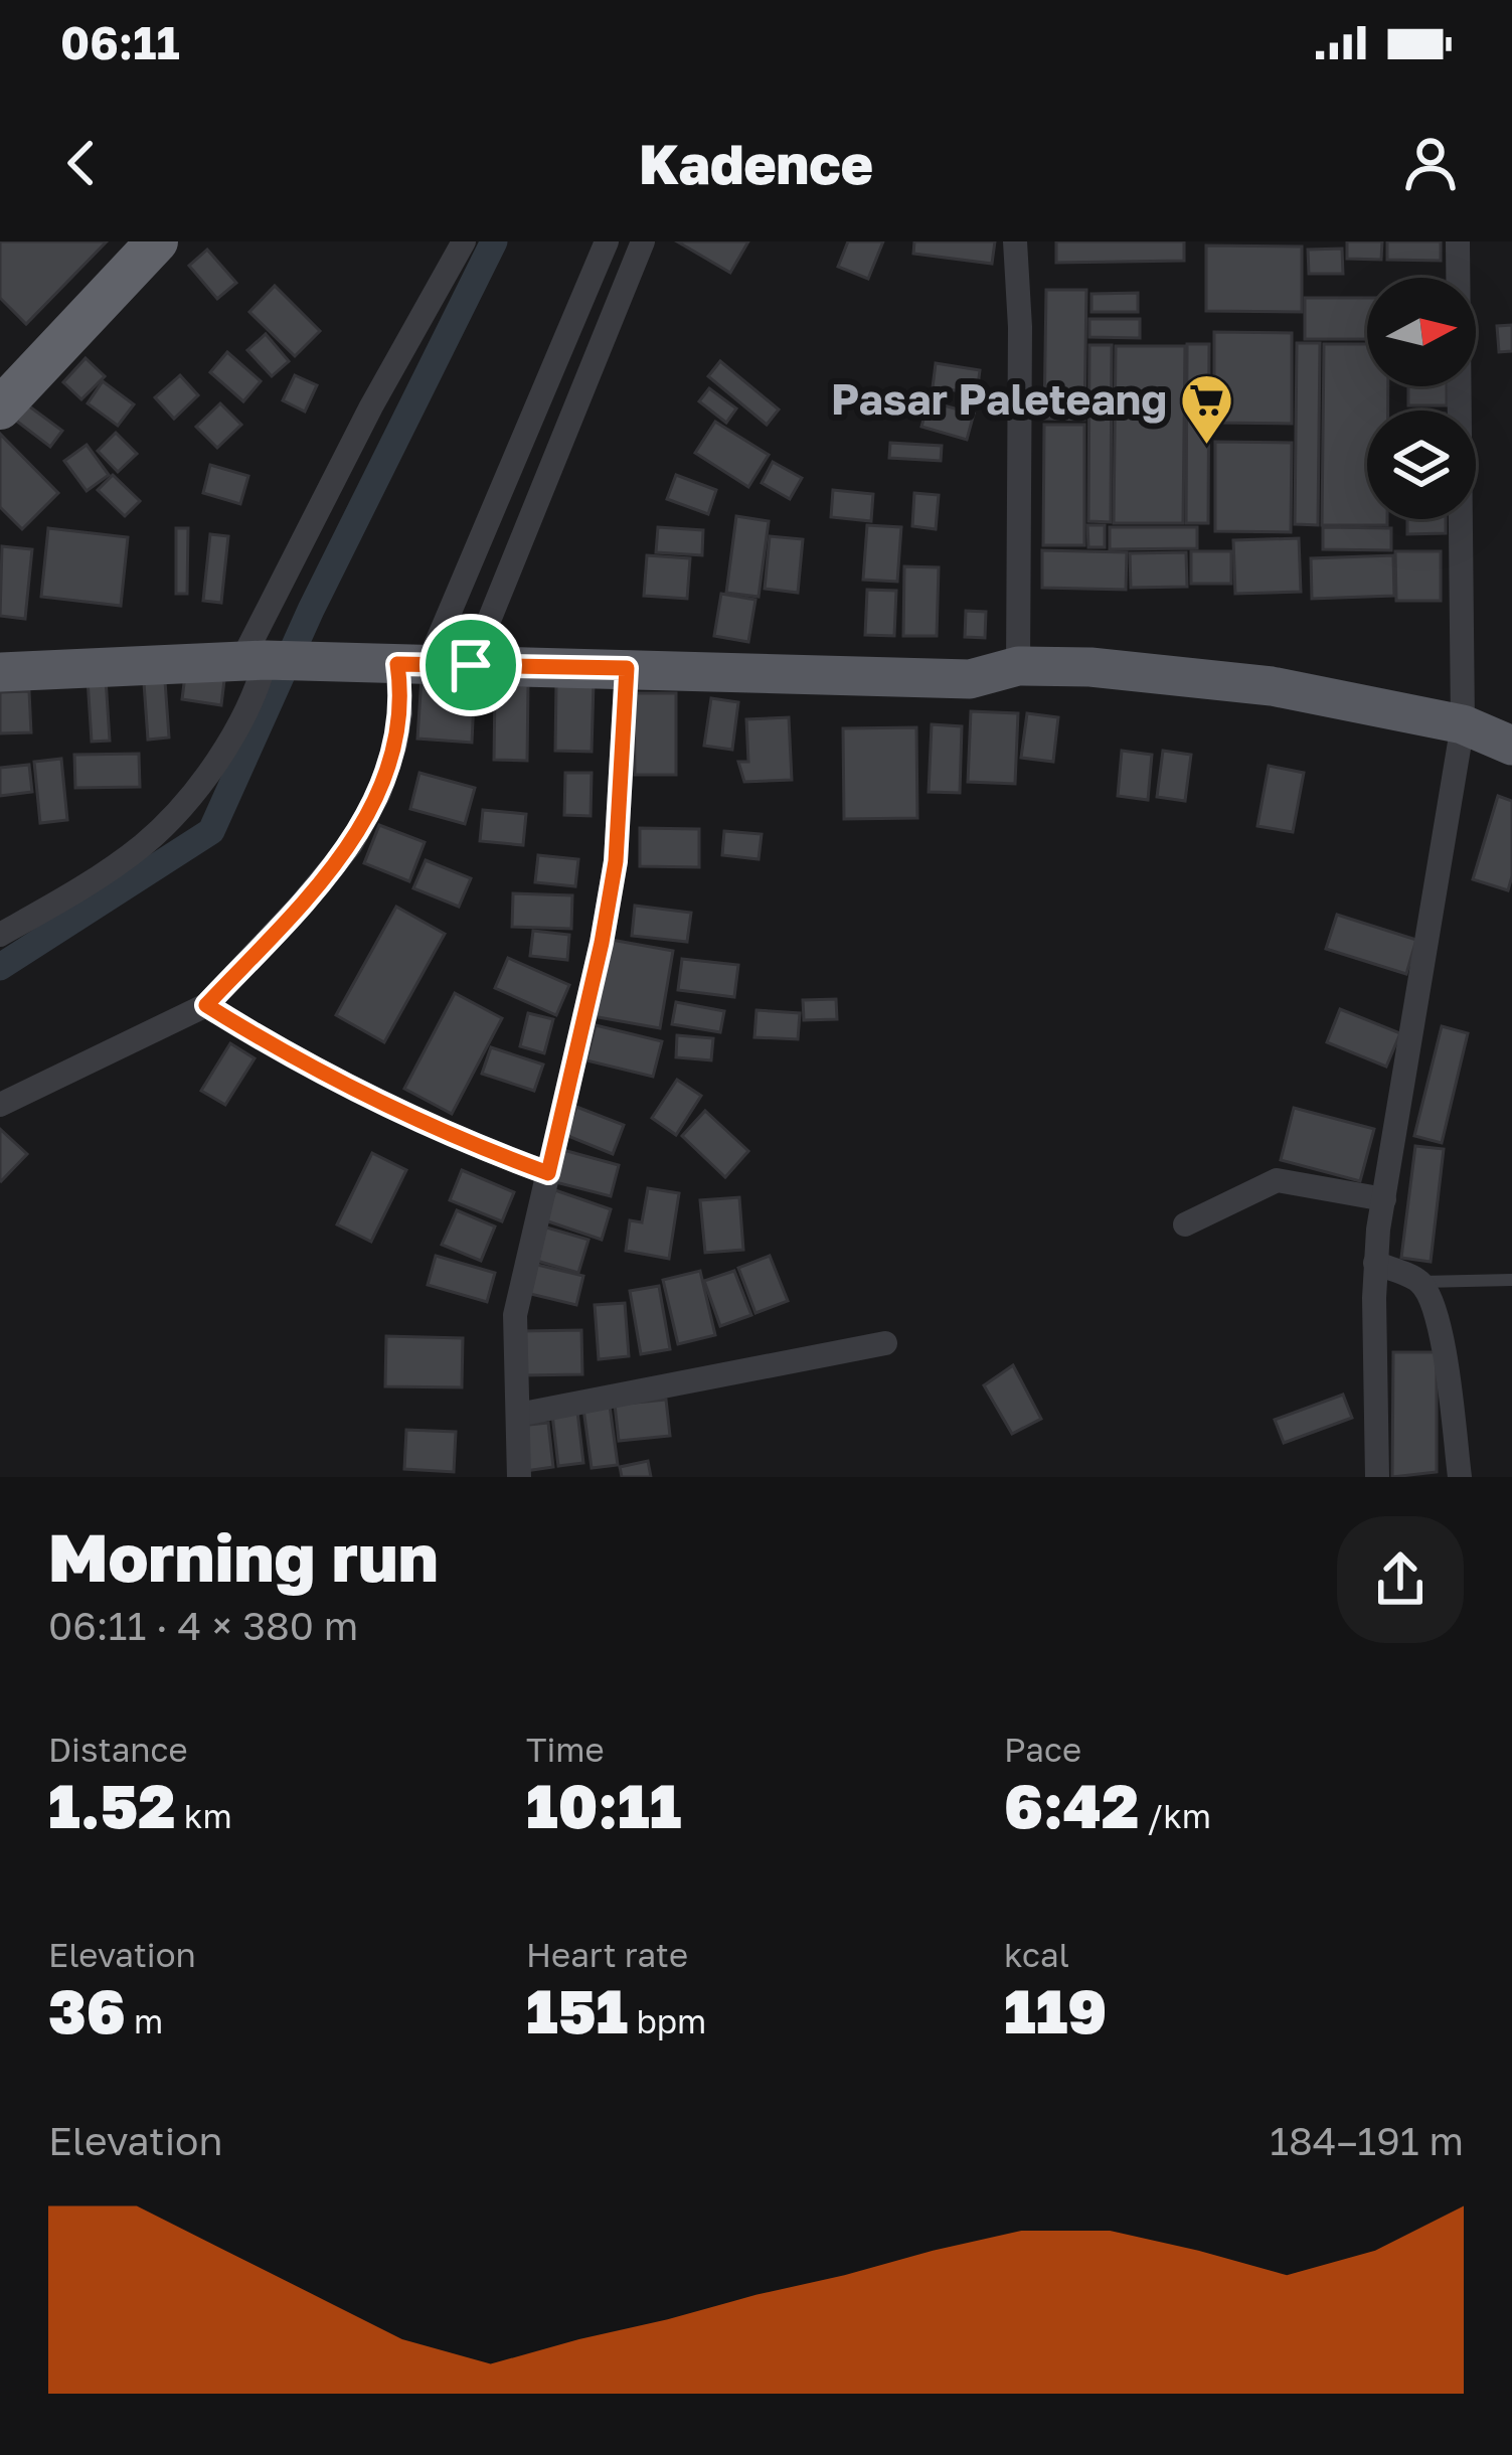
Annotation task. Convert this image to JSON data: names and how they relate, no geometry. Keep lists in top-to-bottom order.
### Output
{
  "places": {
    "supermarket": ["Pasar Paleteang"]
  },
  "north": "right",
  "page": {
    "status": "06:11",
    "header": "Kadence",
    "heading": ["Morning run", "06:11 · 4 × 380 m"],
    "stats": [
      ["Distance", "1.52 km"],
      ["Time", "10:11"],
      ["Pace", "6:42 /km"],
      ["Elevation", "36 m"],
      ["Heart rate", "151 bpm"],
      ["kcal", "119"]
    ],
    "chart": ["Elevation", "184–191 m"]
  }
}
